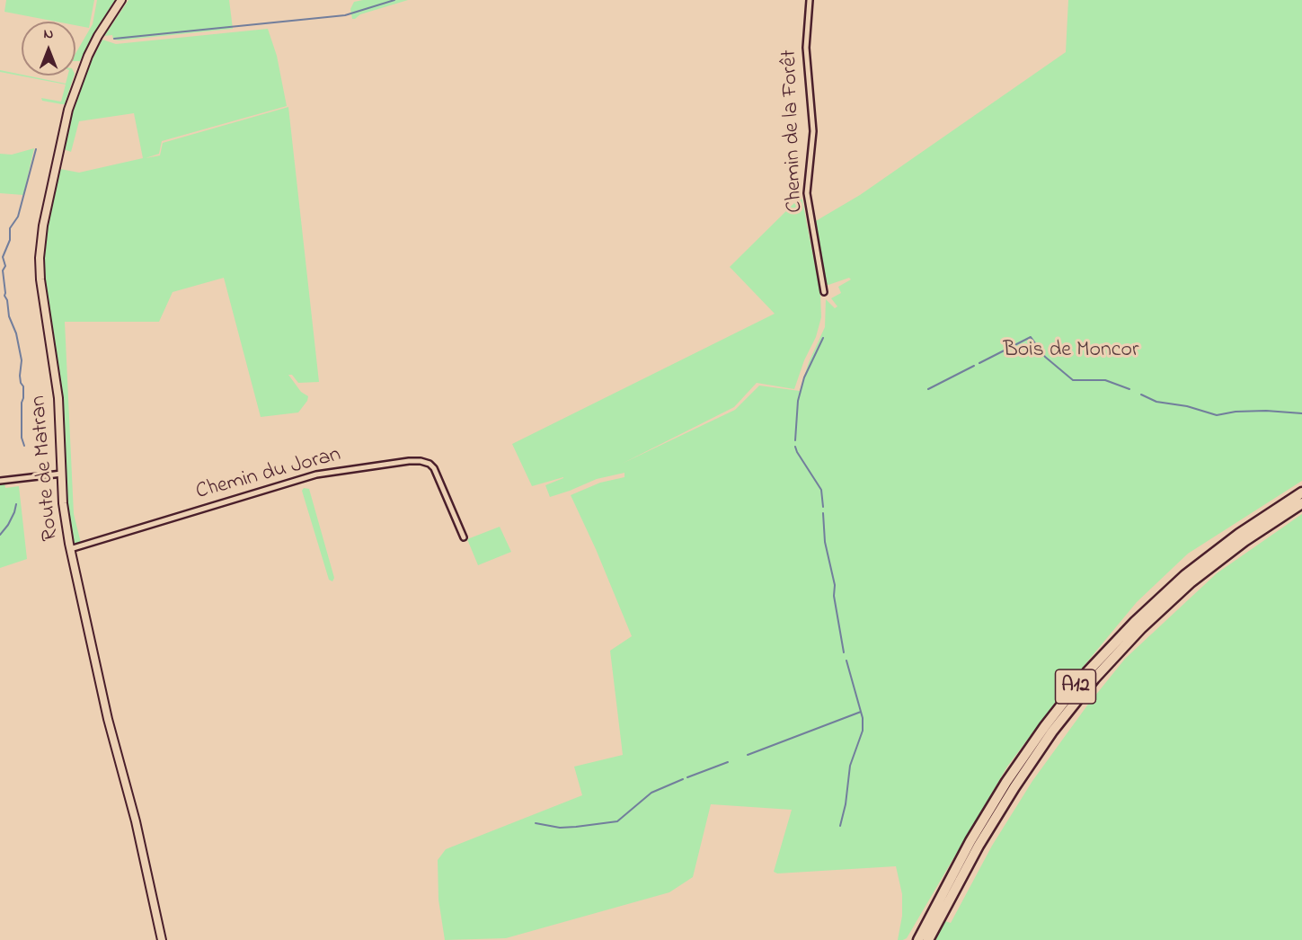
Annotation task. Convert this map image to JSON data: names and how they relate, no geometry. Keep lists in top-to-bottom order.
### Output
{
  "streets": {
    "highway": ["A12"],
    "street": ["Chemin de la Forêt", "Route de Matran", "Chemin du Joran"]
  },
  "crossings": [
    ["Route de Matran", "Chemin du Joran"]
  ],
  "parks": ["Bois de Moncor"],
  "north": "top"
}
